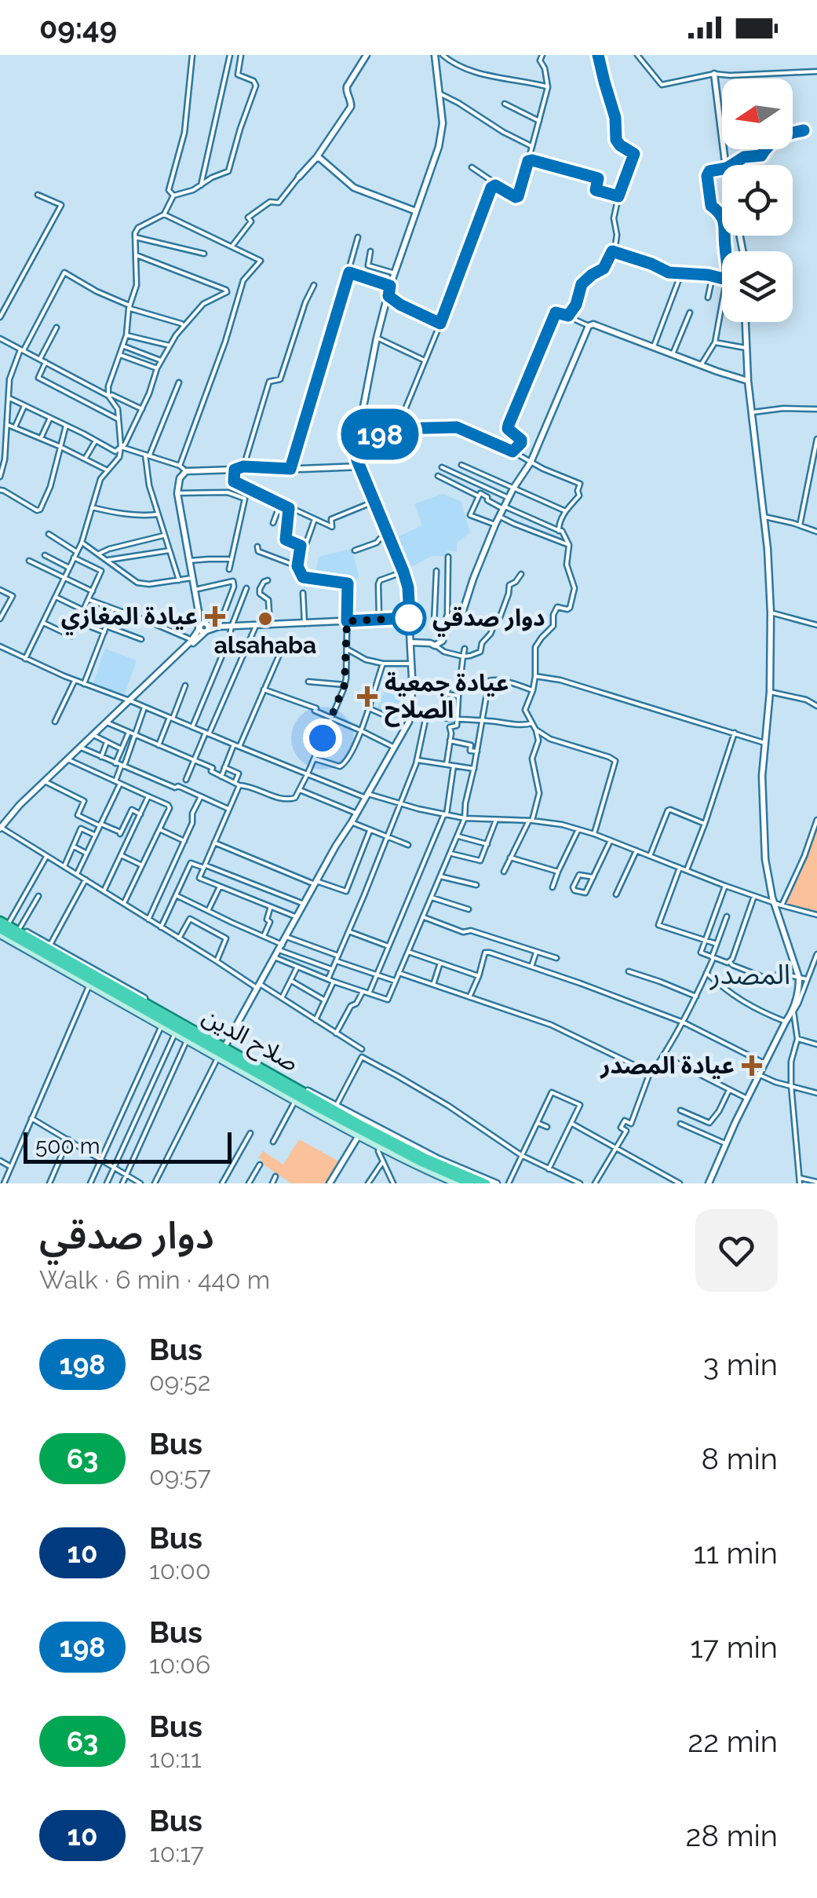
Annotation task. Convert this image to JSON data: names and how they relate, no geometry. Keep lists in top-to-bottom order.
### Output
{
  "streets": {
    "highway": ["صلاح الدين"]
  },
  "districts": ["المصدر"],
  "places": {
    "health": ["عيادة المغازي", "عيادة جمعية الصلاح", "عيادة المصدر"],
    "other": ["دوار صدقي", "alsahaba"]
  },
  "lines": ["bus line 198"],
  "scale_bar": "500 m",
  "north": "left",
  "page": {
    "status": "09:49",
    "on_map": "198",
    "scale": "500 m",
    "heading": ["دوار صدقي", "Walk · 6 min · 440 m"],
    "list": [
      {
        "mark": "198",
        "name": "Bus",
        "note": "09:52",
        "value": "3 min"
      },
      {
        "mark": "63",
        "name": "Bus",
        "note": "09:57",
        "value": "8 min"
      },
      {
        "mark": "10",
        "name": "Bus",
        "note": "10:00",
        "value": "11 min"
      },
      {
        "mark": "198",
        "name": "Bus",
        "note": "10:06",
        "value": "17 min"
      },
      {
        "mark": "63",
        "name": "Bus",
        "note": "10:11",
        "value": "22 min"
      },
      {
        "mark": "10",
        "name": "Bus",
        "note": "10:17",
        "value": "28 min"
      }
    ]
  }
}
